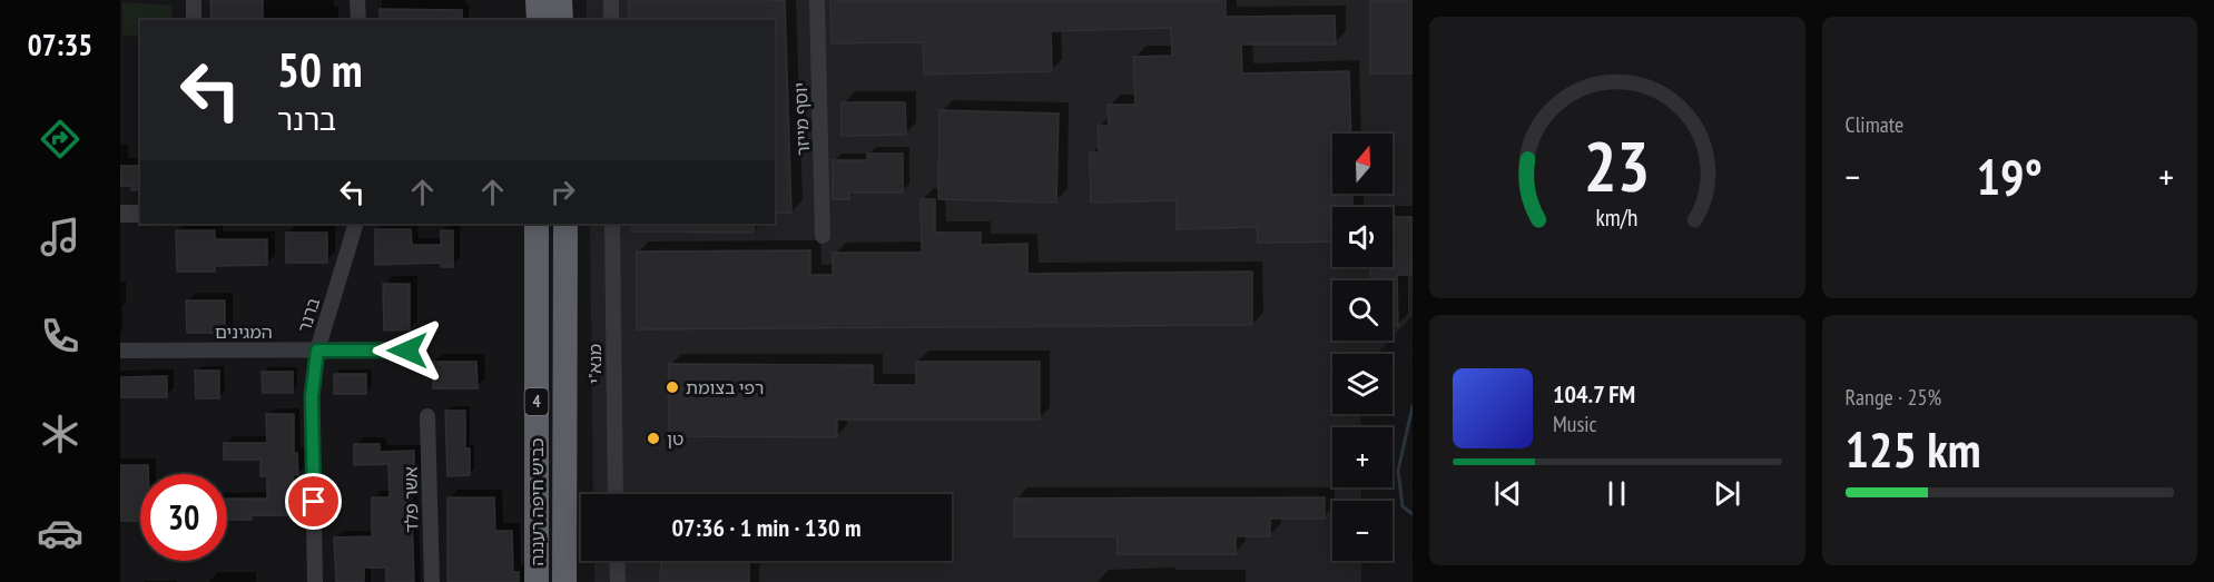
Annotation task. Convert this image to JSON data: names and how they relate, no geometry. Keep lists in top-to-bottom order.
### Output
{
  "streets": {
    "highway": ["4", "כביש חיפה רעננה"],
    "street": [
      "יוסף מייזר",
      "ברנר",
      "המגינים",
      "מנא\"י",
      "אשר פלד"
    ]
  },
  "crossings": [
    ["ברנר", "המגינים"]
  ],
  "places": ["רפי בצומת", "טן"],
  "north": "top",
  "page": {
    "tabs": "07:35",
    "tile": [
      "Climate",
      ["Range · 25%", "125 km"]
    ],
    "turn": ["50 m", "ברנר"],
    "map_buttons": ["+", "−"],
    "heat": ["−", "19°", "+"],
    "song": ["104.7 FM", "Music"],
    "limit": "30",
    "trip": "07:36 · 1 min · 130 m",
    "gauge": ["23", "km/h"]
  }
}
